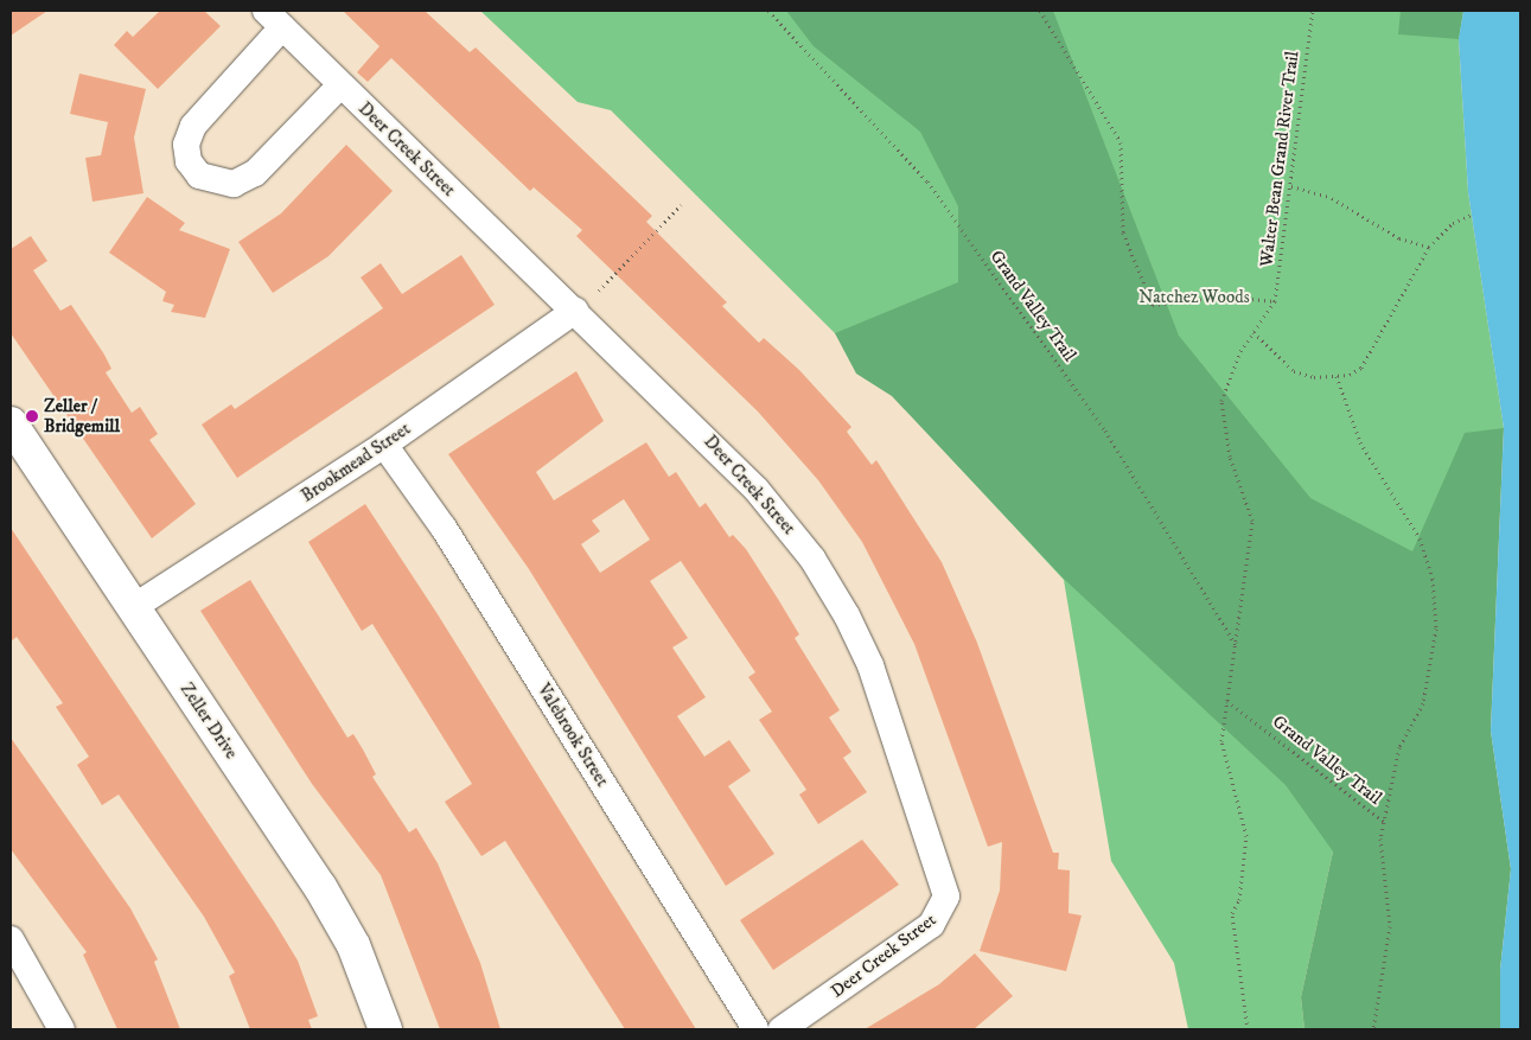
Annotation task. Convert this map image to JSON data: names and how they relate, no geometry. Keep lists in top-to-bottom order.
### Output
{
  "streets": {
    "street": [
      "Deer Creek Street",
      "Brookmead Street",
      "Zeller Drive",
      "Valebrook Street"
    ],
    "path": ["Walter Bean Grand River Trail", "Grand Valley Trail"]
  },
  "crossings": [
    ["Deer Creek Street", "Brookmead Street"],
    ["Walter Bean Grand River Trail", "Grand Valley Trail"],
    ["Brookmead Street", "Zeller Drive"],
    ["Brookmead Street", "Valebrook Street"]
  ],
  "parks": ["Natchez Woods"],
  "places": ["Zeller / Bridgemill"]
}
